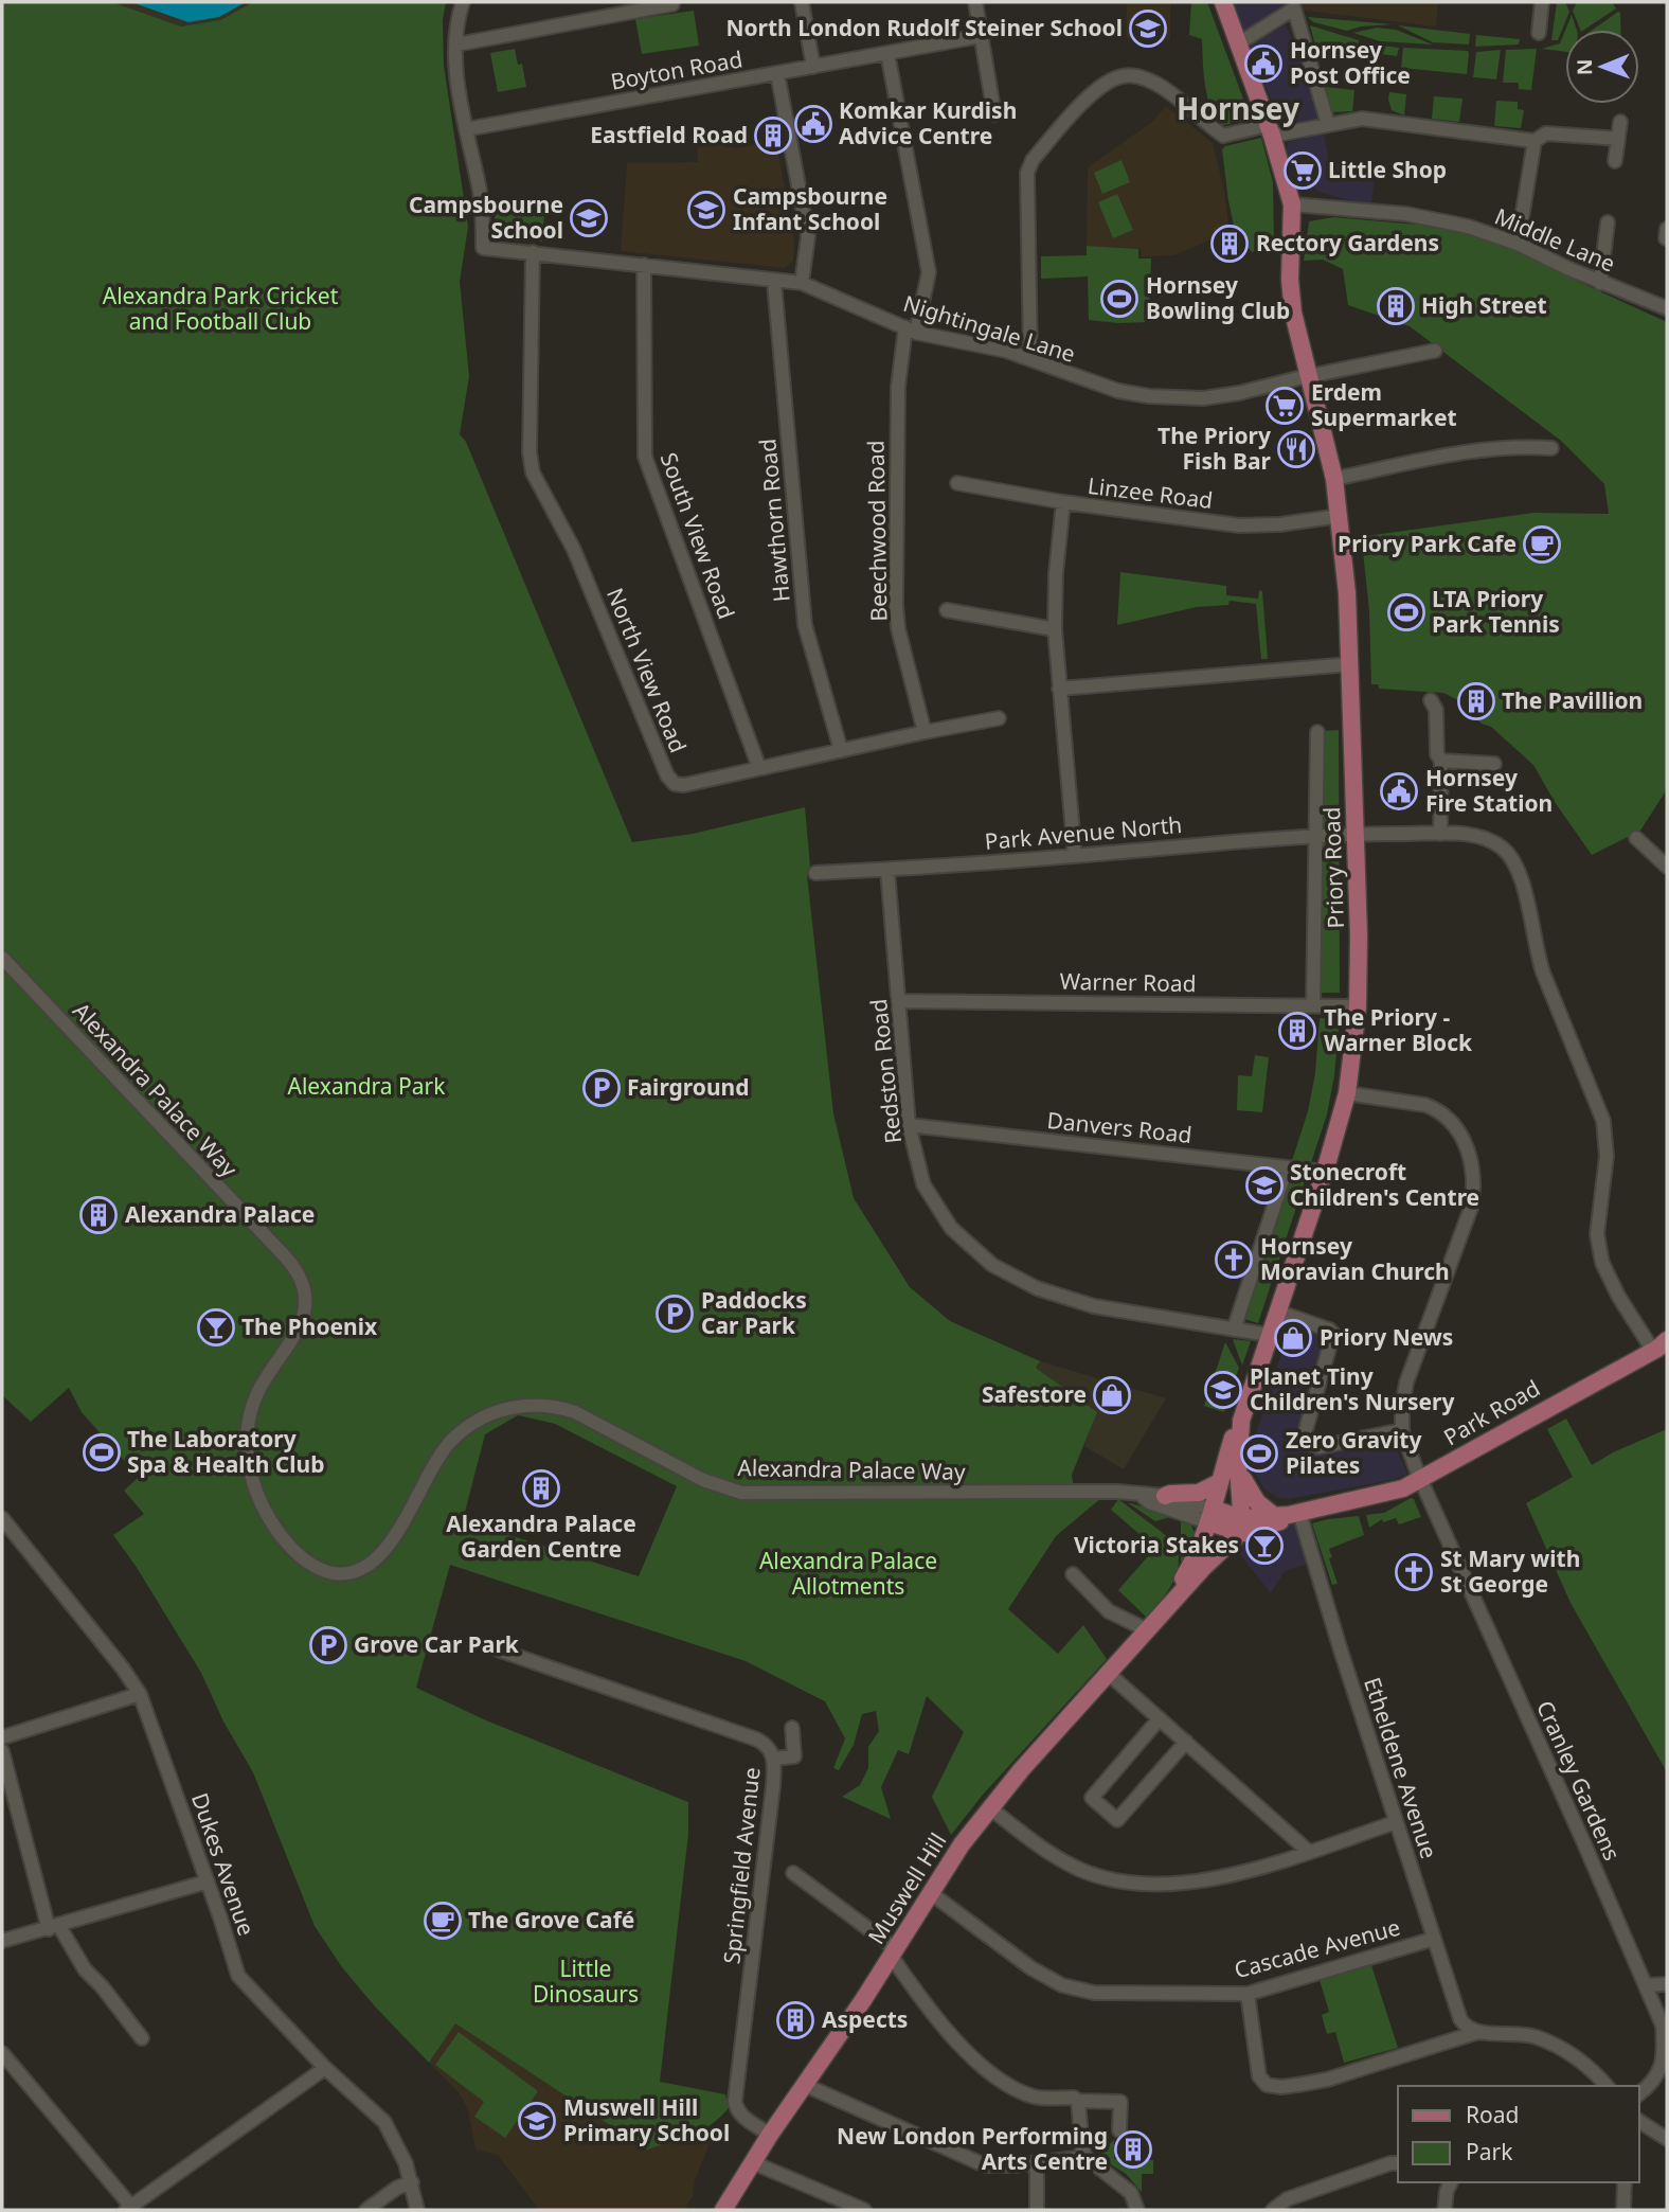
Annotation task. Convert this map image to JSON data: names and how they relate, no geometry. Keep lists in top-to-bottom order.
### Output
{
  "streets": {
    "main road": ["Priory Road", "Park Road", "Muswell Hill"],
    "street": [
      "Boyton Road",
      "Middle Lane",
      "Nightingale Lane",
      "Linzee Road",
      "Hawthorn Road",
      "Beechwood Road",
      "South View Road",
      "North View Road",
      "Park Avenue North",
      "Warner Road",
      "Redston Road",
      "Alexandra Palace Way",
      "Danvers Road",
      "Etheldene Avenue",
      "Cranley Gardens",
      "Dukes Avenue",
      "Springfield Avenue",
      "Cascade Avenue"
    ]
  },
  "crossings": [
    ["Boyton Road", "Nightingale Lane"],
    ["Boyton Road", "Beechwood Road"],
    ["Middle Lane", "Priory Road"],
    ["Nightingale Lane", "Hawthorn Road"],
    ["Nightingale Lane", "Beechwood Road"],
    ["Nightingale Lane", "South View Road"],
    ["Nightingale Lane", "North View Road"],
    ["Nightingale Lane", "Priory Road"],
    ["Linzee Road", "Priory Road"],
    ["Hawthorn Road", "North View Road"],
    ["Beechwood Road", "North View Road"],
    ["South View Road", "North View Road"],
    ["Park Avenue North", "Priory Road"],
    ["Park Avenue North", "Redston Road"],
    ["Park Avenue North", "Park Road"],
    ["Priory Road", "Warner Road"],
    ["Priory Road", "Redston Road"],
    ["Priory Road", "Danvers Road"],
    ["Priory Road", "Park Road"],
    ["Priory Road", "Muswell Hill"],
    ["Warner Road", "Redston Road"],
    ["Redston Road", "Danvers Road"],
    ["Alexandra Palace Way", "Park Road"],
    ["Alexandra Palace Way", "Muswell Hill"],
    ["Park Road", "Etheldene Avenue"],
    ["Park Road", "Cranley Gardens"],
    ["Park Road", "Muswell Hill"],
    ["Etheldene Avenue", "Cascade Avenue"],
    ["Springfield Avenue", "Muswell Hill"],
    ["Muswell Hill", "Cascade Avenue"]
  ],
  "districts": ["Hornsey"],
  "parks": [
    "Alexandra Park Cricket and Football Club",
    "Alexandra Park",
    "Alexandra Palace Allotments",
    "Little Dinosaurs"
  ],
  "places": {
    "school or university": [
      "North London Rudolf Steiner School",
      "Campsbourne Infant School",
      "Campsbourne School",
      "Stonecroft Children's Centre",
      "Planet Tiny Children's Nursery",
      "Muswell Hill Primary School"
    ],
    "public building": ["Hornsey Post Office", "Komkar Kurdish Advice Centre", "Hornsey Fire Station"],
    "building": [
      "Eastfield Road",
      "Rectory Gardens",
      "High Street",
      "The Pavillion",
      "The Priory - Warner Block",
      "Alexandra Palace",
      "Alexandra Palace Garden Centre",
      "Aspects",
      "New London Performing Arts Centre"
    ],
    "supermarket": ["Little Shop", "Erdem Supermarket"],
    "sports": [
      "Hornsey Bowling Club",
      "LTA Priory Park Tennis",
      "The Laboratory Spa & Health Club",
      "Zero Gravity Pilates"
    ],
    "restaurant": ["The Priory Fish Bar"],
    "cafe": ["Priory Park Cafe", "The Grove Café"],
    "parking": ["Fairground", "Paddocks Car Park", "Grove Car Park"],
    "church": ["Hornsey Moravian Church", "St Mary with St George"],
    "bar": ["The Phoenix", "Victoria Stakes"],
    "shop": ["Priory News", "Safestore"]
  },
  "legend": ["Road", "Park"],
  "north": "left"
}
